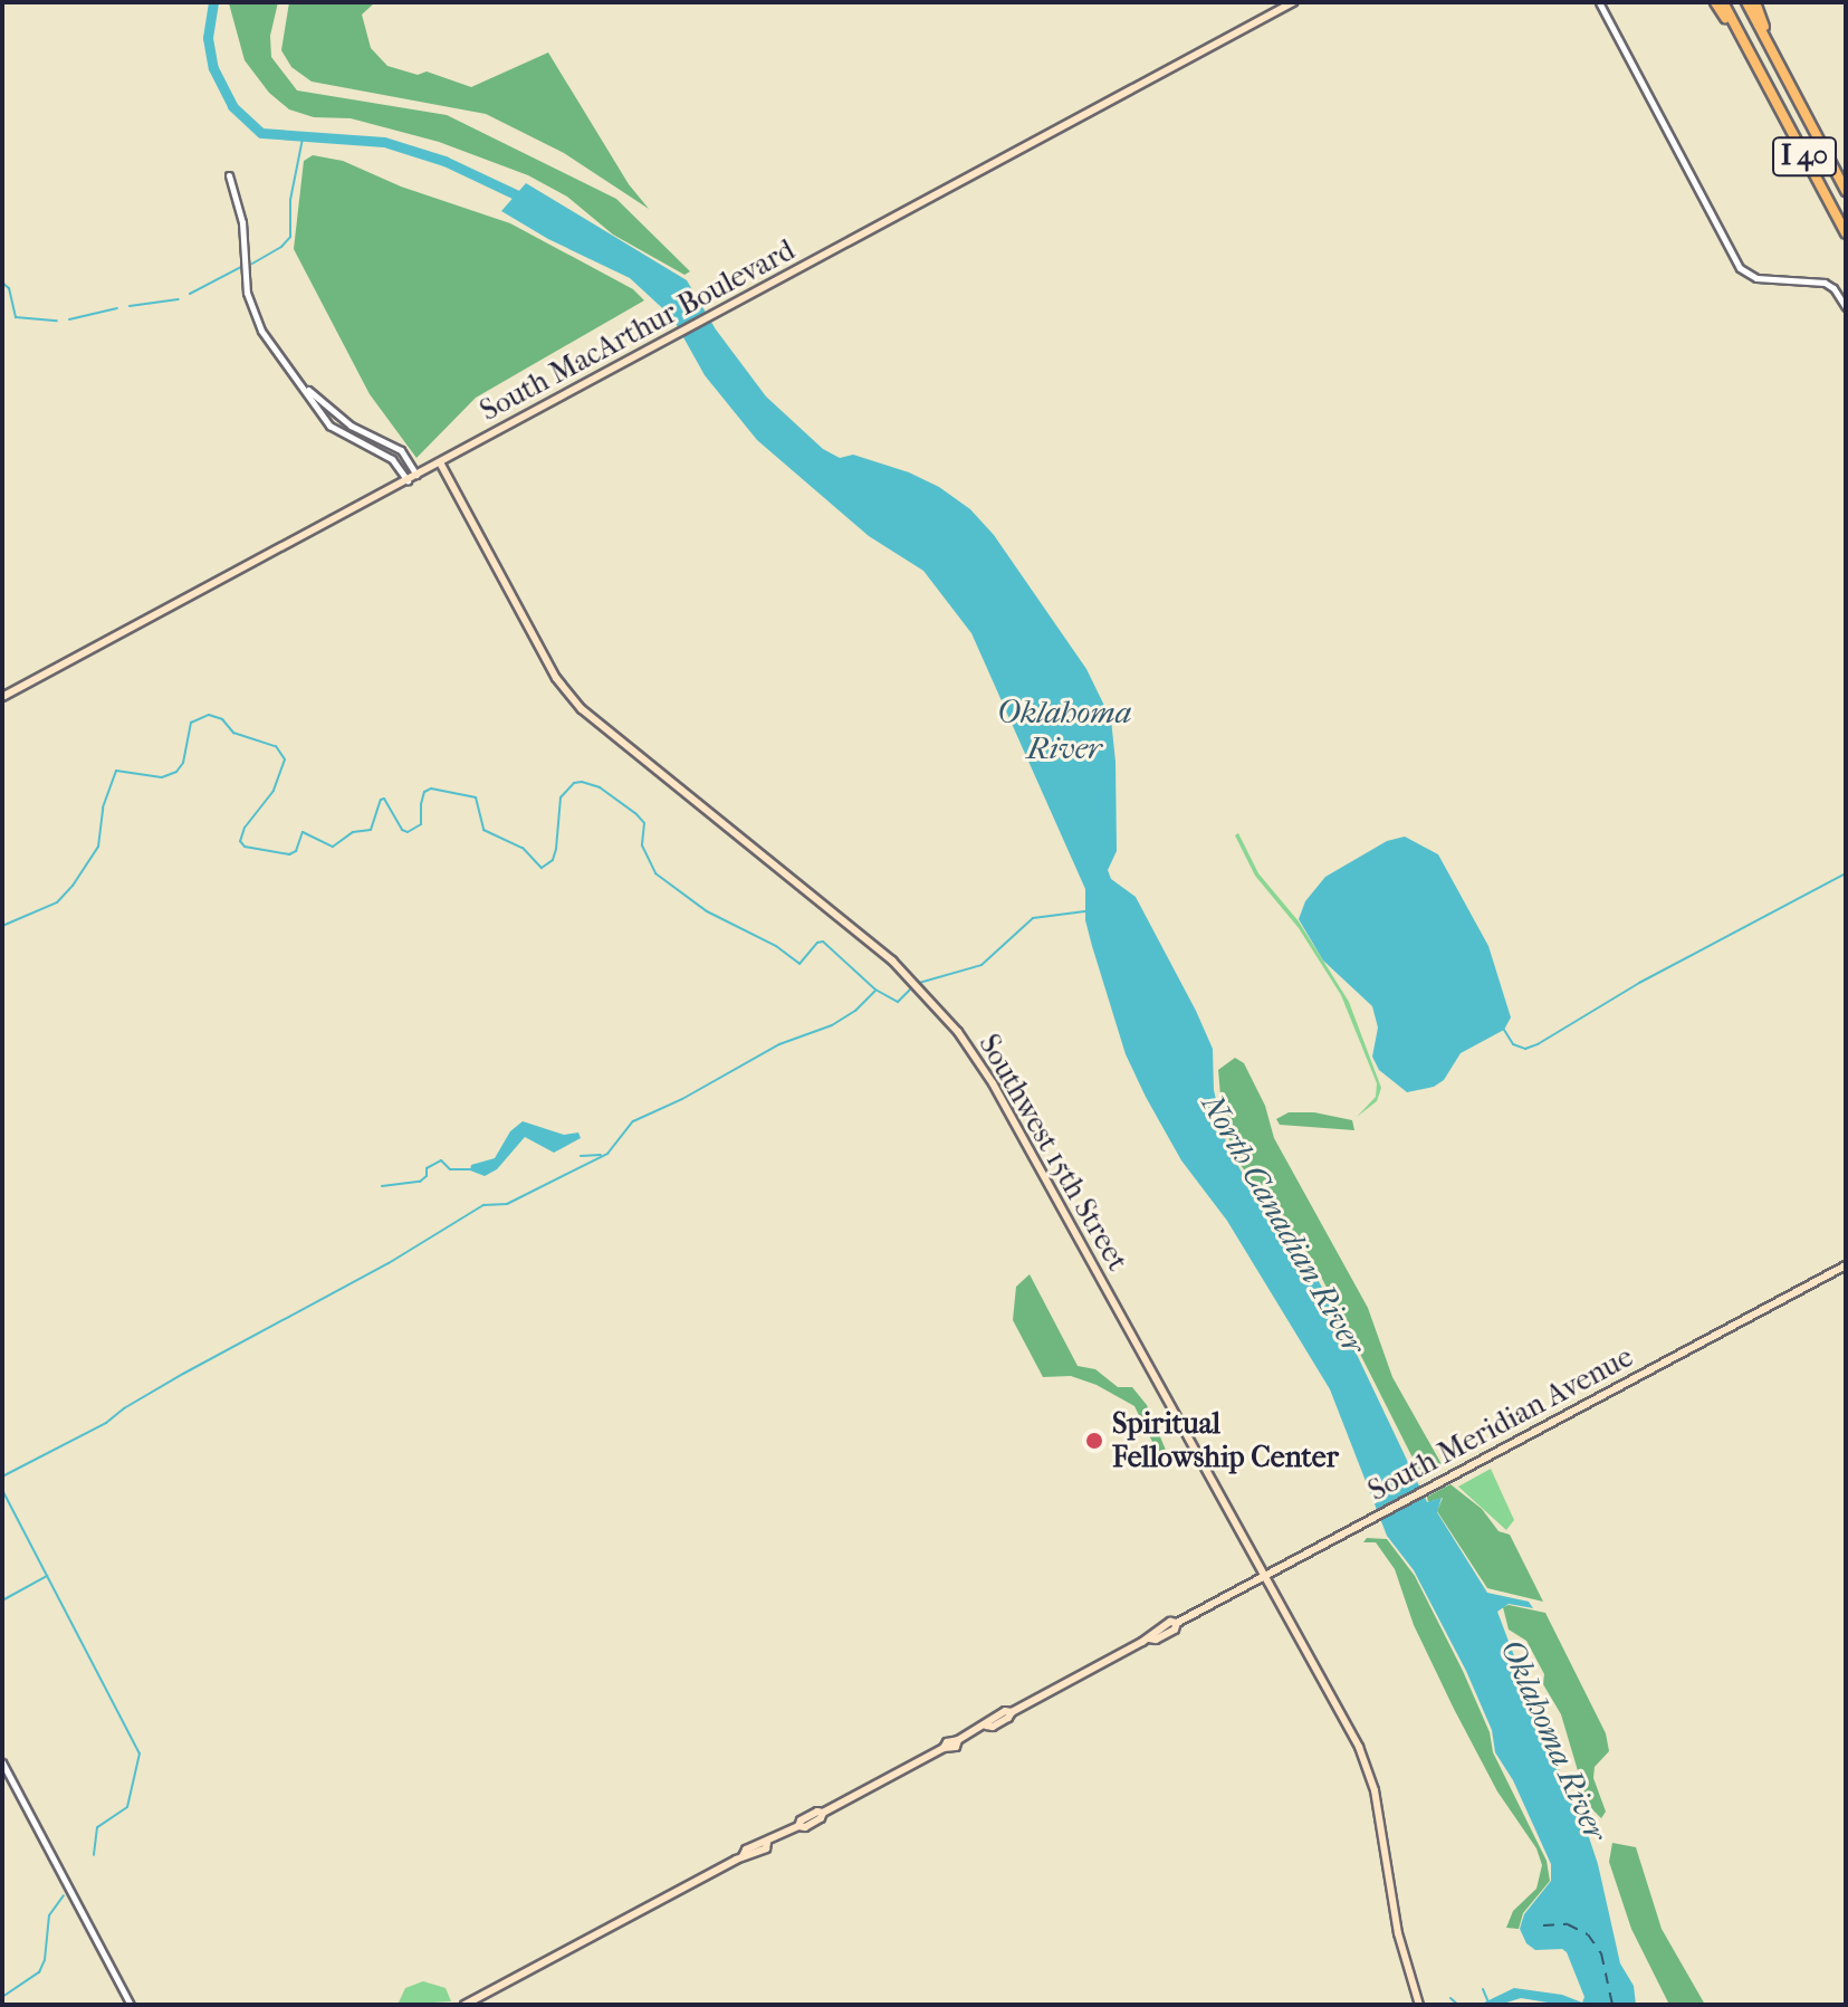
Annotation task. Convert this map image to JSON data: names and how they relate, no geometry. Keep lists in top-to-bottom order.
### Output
{
  "streets": {
    "highway": ["I 40"],
    "main road": ["South MacArthur Boulevard", "Southwest 15th Street", "South Meridian Avenue"]
  },
  "crossings": [
    ["South MacArthur Boulevard", "Southwest 15th Street"],
    ["Southwest 15th Street", "South Meridian Avenue"]
  ],
  "water": ["Oklahoma River", "North Canadian River"],
  "places": ["Spiritual Fellowship Center"]
}
